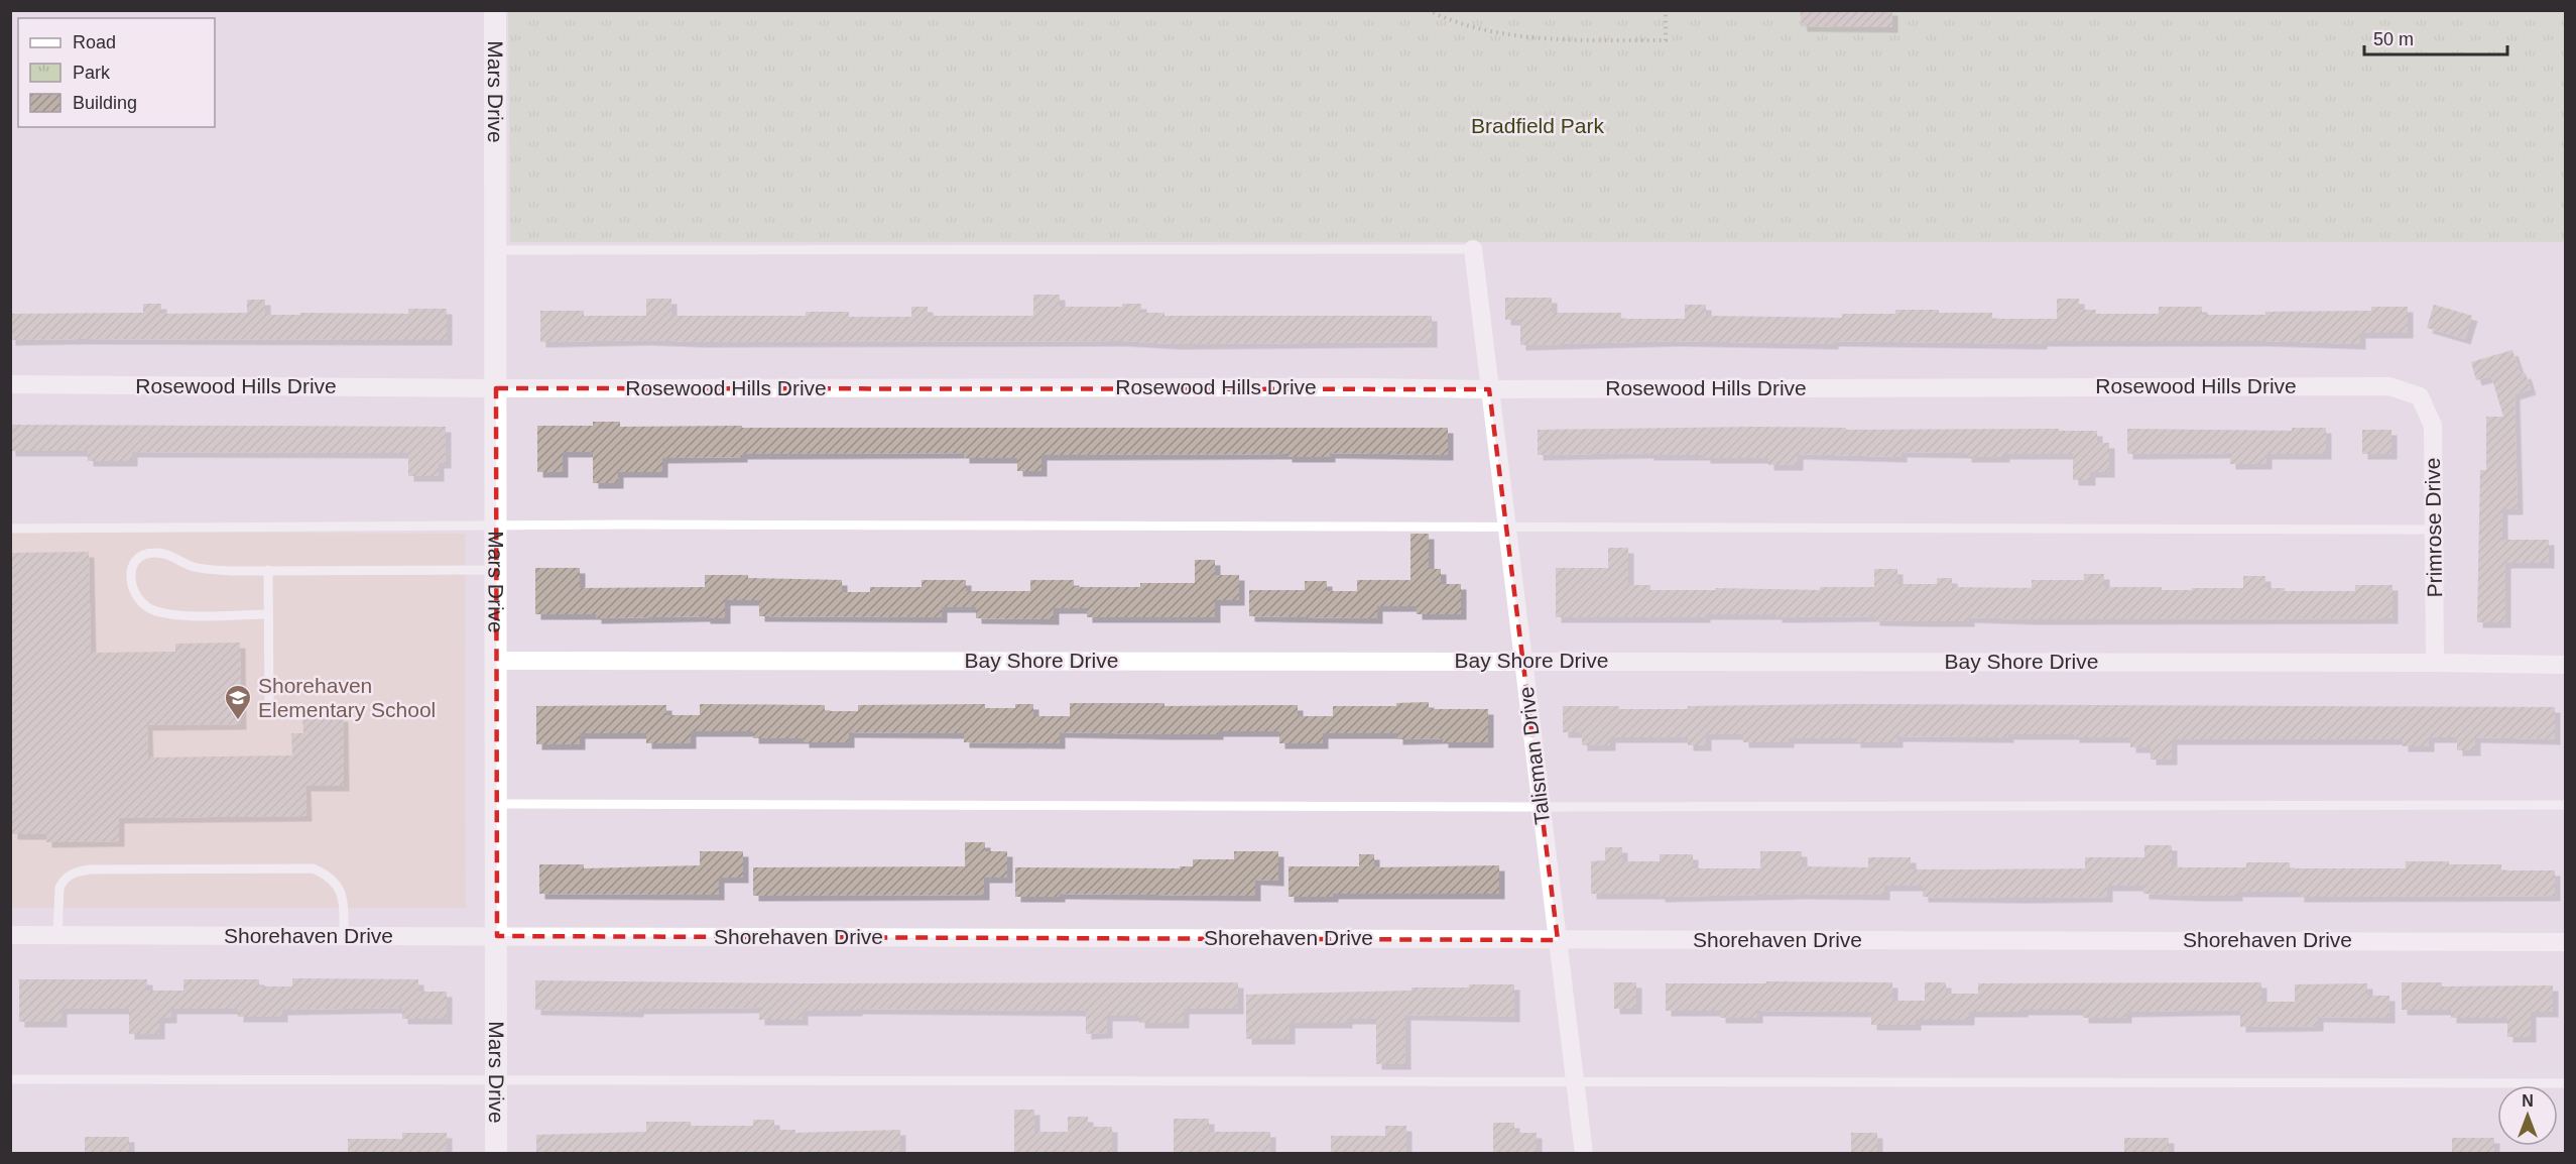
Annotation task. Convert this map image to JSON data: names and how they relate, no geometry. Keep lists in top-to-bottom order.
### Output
{
  "streets": {
    "street": [
      "Mars Drive",
      "Rosewood Hills Drive",
      "Primrose Drive",
      "Bay Shore Drive",
      "Talisman Drive",
      "Shorehaven Drive"
    ]
  },
  "crossings": [
    ["Mars Drive", "Rosewood Hills Drive"],
    ["Mars Drive", "Bay Shore Drive"],
    ["Mars Drive", "Shorehaven Drive"],
    ["Rosewood Hills Drive", "Primrose Drive"],
    ["Rosewood Hills Drive", "Talisman Drive"],
    ["Primrose Drive", "Bay Shore Drive"],
    ["Bay Shore Drive", "Talisman Drive"],
    ["Talisman Drive", "Shorehaven Drive"]
  ],
  "parks": ["Bradfield Park"],
  "places": {
    "school or university": ["Shorehaven Elementary School"]
  },
  "legend": ["Road", "Park", "Building"],
  "scale_bar": "50 m",
  "north": "top"
}
